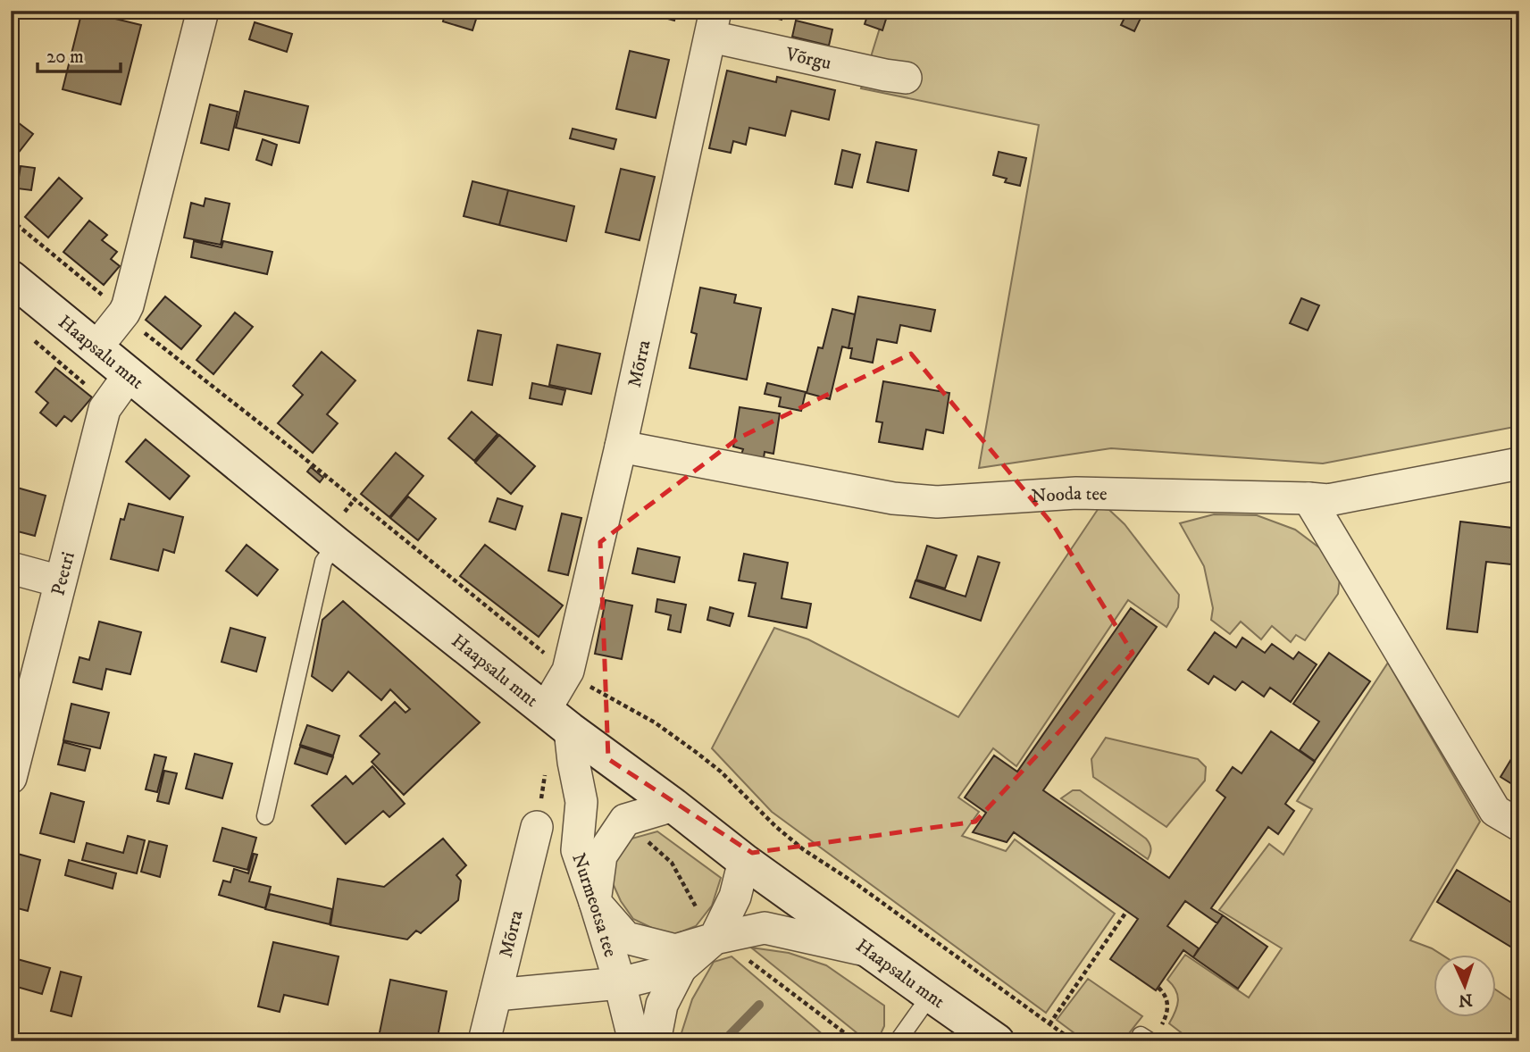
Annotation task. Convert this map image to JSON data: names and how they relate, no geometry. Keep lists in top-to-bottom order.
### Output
{
  "streets": {
    "main road": ["Haapsalu mnt"],
    "street": [
      "Võrgu",
      "Mõrra",
      "Nooda tee",
      "Peetri",
      "Nurmeotsa tee"
    ]
  },
  "crossings": [
    ["Võrgu", "Mõrra"],
    ["Haapsalu mnt", "Mõrra"],
    ["Haapsalu mnt", "Peetri"],
    ["Haapsalu mnt", "Nurmeotsa tee"],
    ["Mõrra", "Nooda tee"],
    ["Mõrra", "Nurmeotsa tee"]
  ],
  "scale_bar": "20 m",
  "north": "bottom"
}
